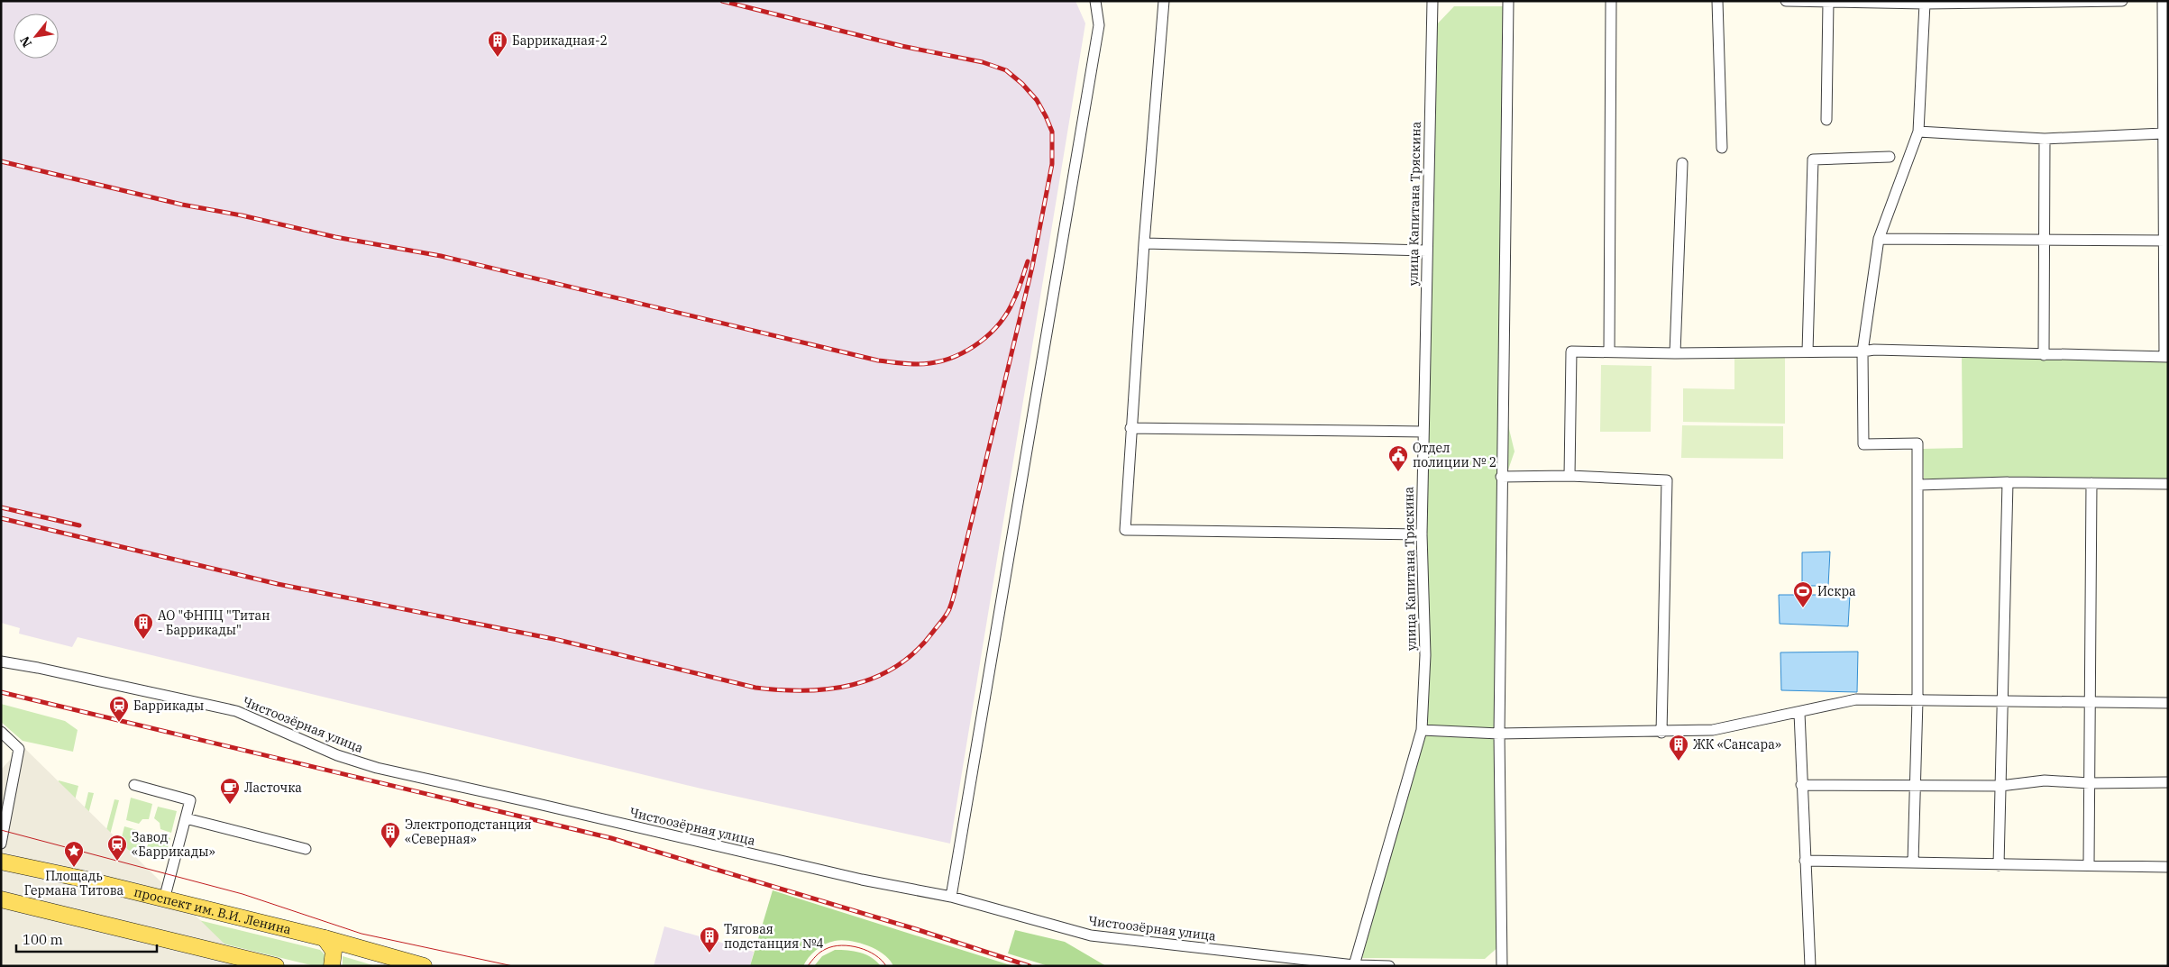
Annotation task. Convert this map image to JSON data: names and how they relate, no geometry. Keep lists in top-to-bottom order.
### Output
{
  "streets": {
    "main road": ["проспект им. В.И. Ленина"],
    "street": ["улица Капитана Тряскина", "Чистоозёрная улица"]
  },
  "crossings": [
    ["улица Капитана Тряскина", "Чистоозёрная улица"]
  ],
  "places": {
    "building": [
      "Баррикадная-2",
      "АО \"ФНПЦ \"Титан - Баррикады\"",
      "ЖК «Сансара»",
      "Электроподстанция «Северная»",
      "Тяговая подстанция №4"
    ],
    "public building": ["Отдел полиции № 2"],
    "sports": ["Искра"],
    "station": ["Баррикады", "Завод «Баррикады»"],
    "cafe": ["Ласточка"],
    "place": ["Площадь Германа Титова"]
  },
  "scale_bar": "100 m",
  "north": "bottom left"
}
